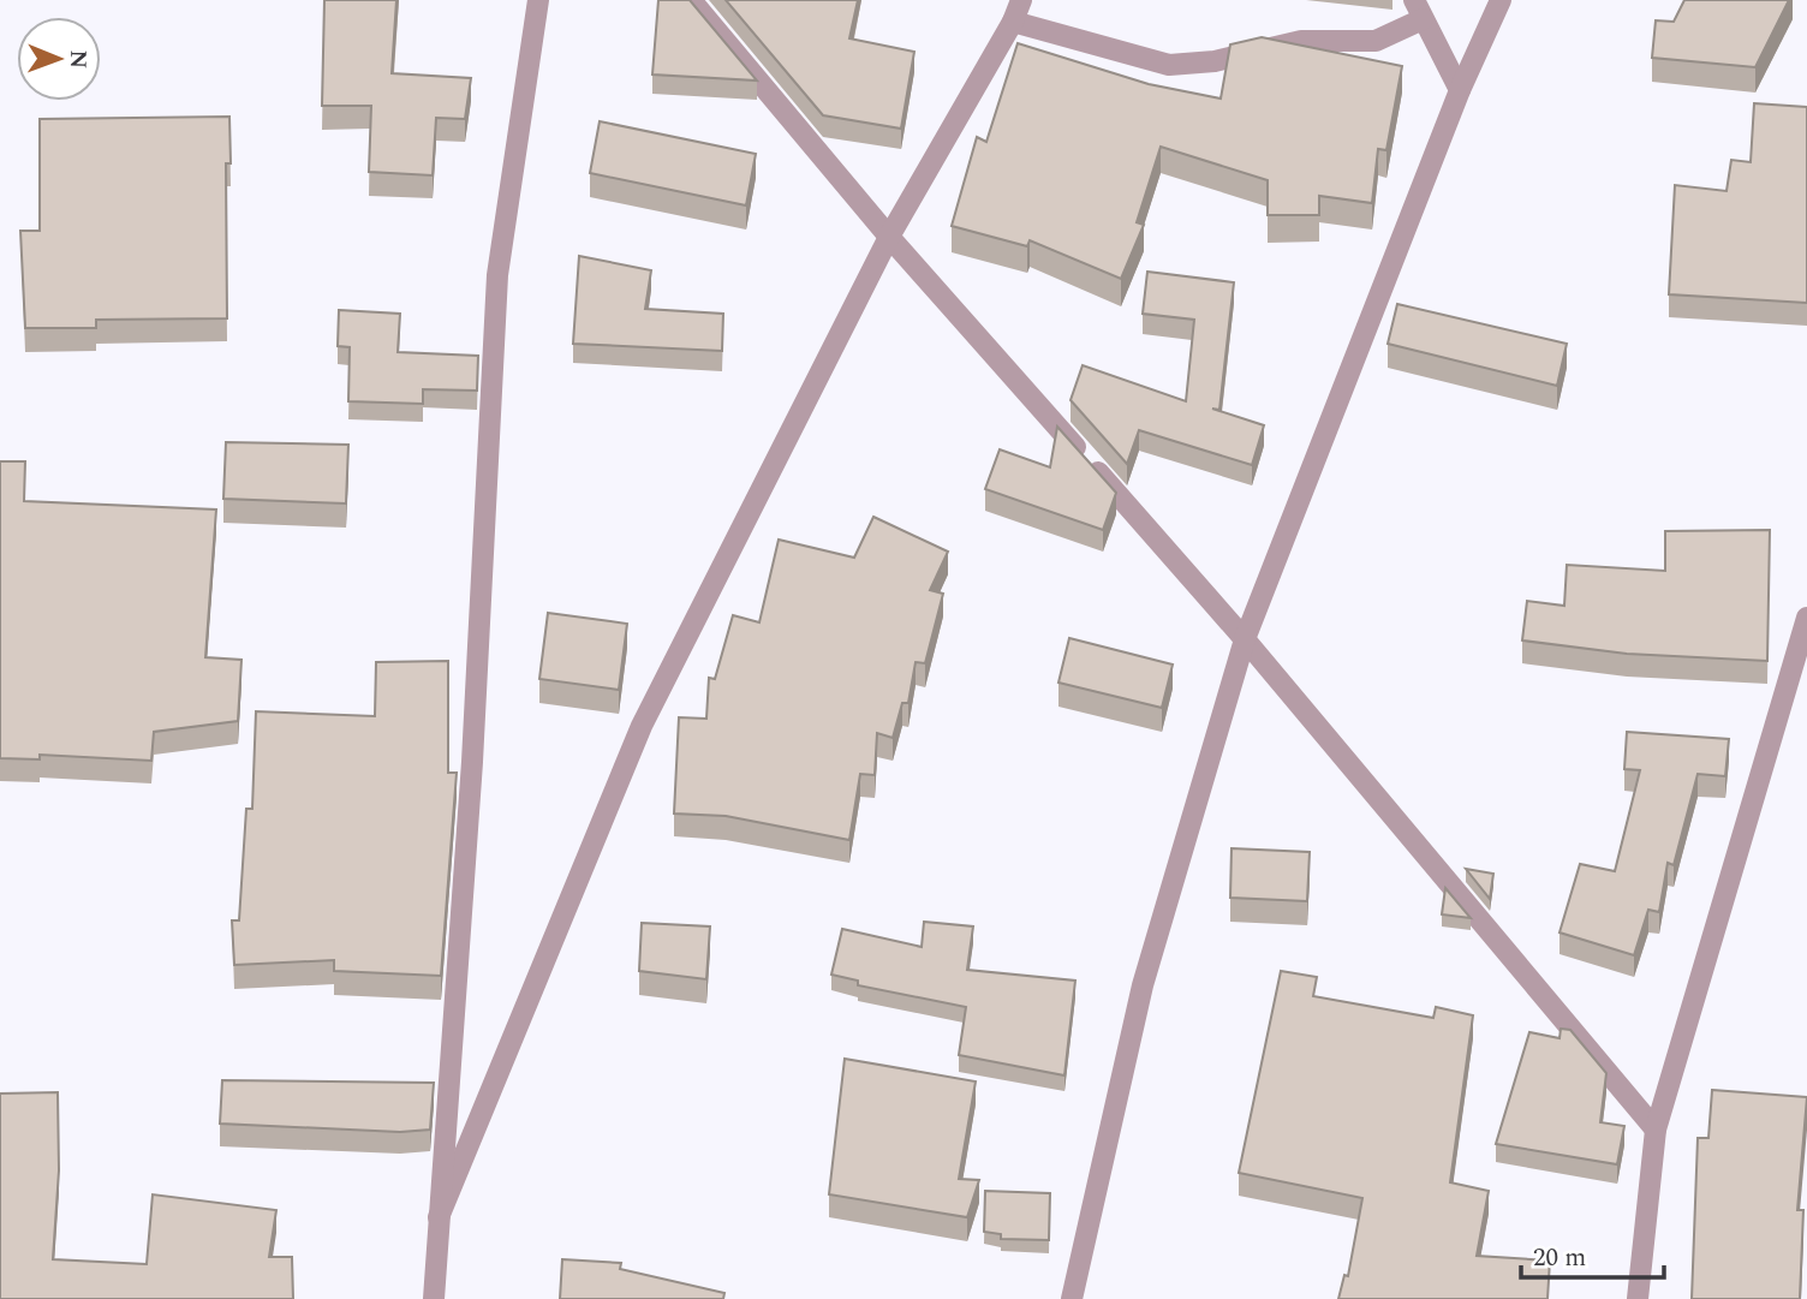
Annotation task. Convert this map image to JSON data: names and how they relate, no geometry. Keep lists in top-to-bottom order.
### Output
{
  "scale_bar": "20 m",
  "north": "right"
}
